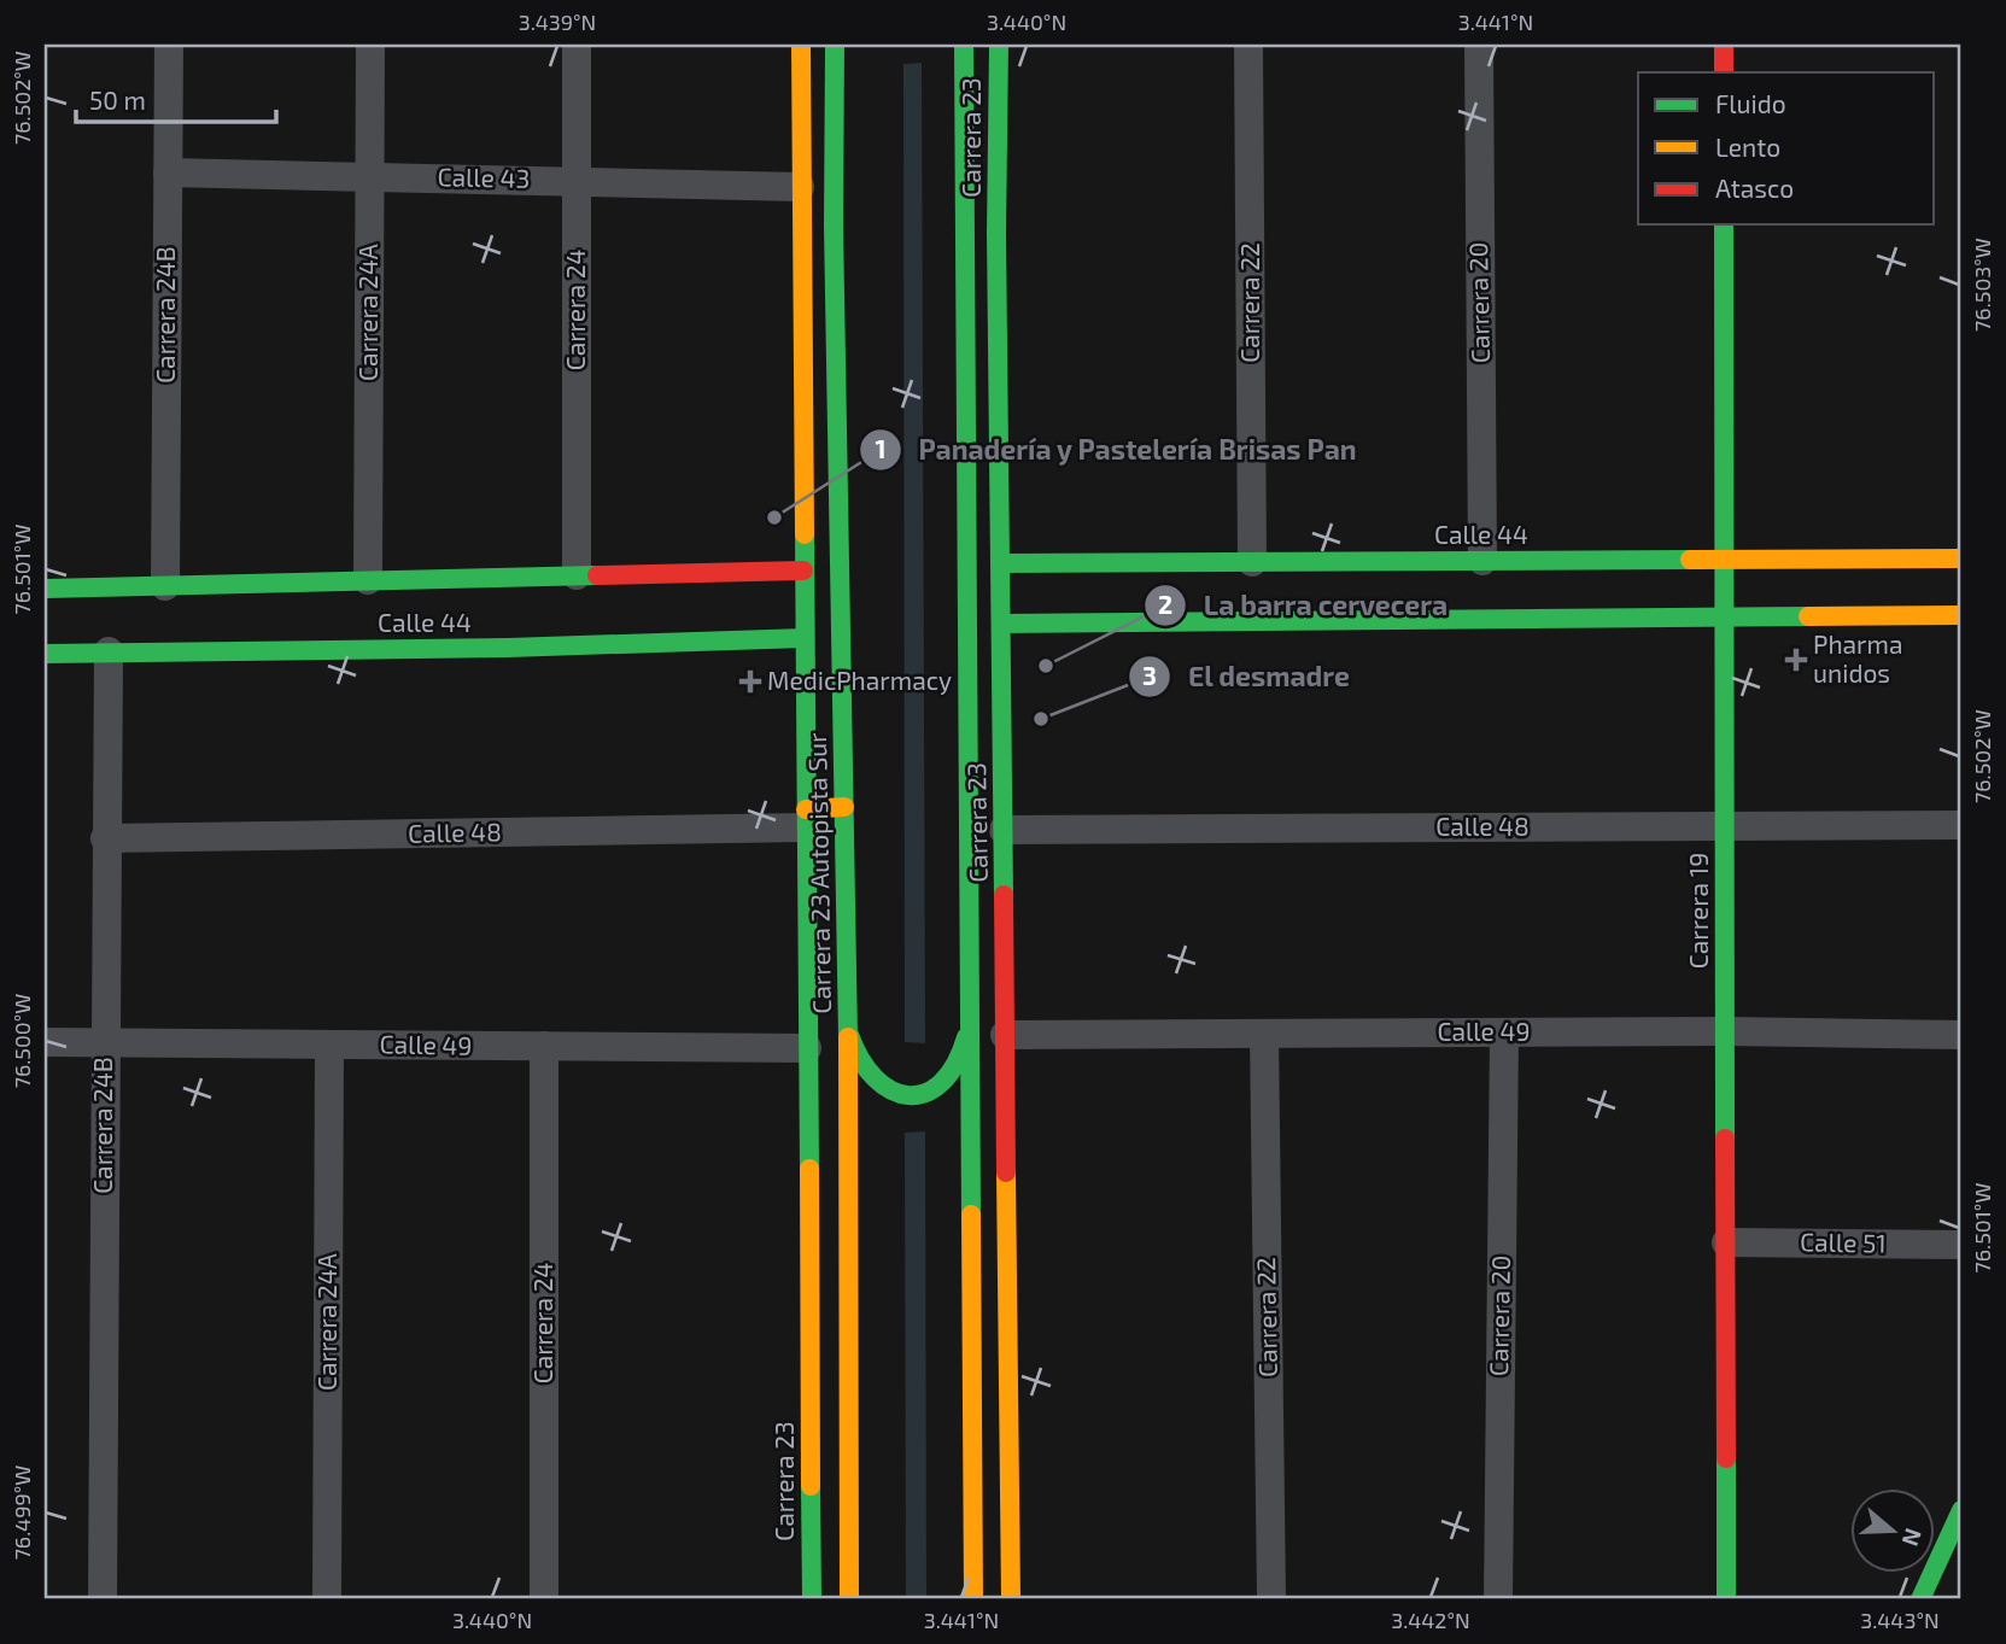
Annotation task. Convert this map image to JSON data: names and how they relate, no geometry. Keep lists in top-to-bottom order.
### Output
{
  "streets": {
    "main road": [
      "Carrera 23",
      "Calle 44",
      "Carrera 23 Autopista Sur",
      "Carrera 19"
    ],
    "street": [
      "Calle 43",
      "Carrera 22",
      "Carrera 20",
      "Carrera 24",
      "Carrera 24A",
      "Carrera 24B",
      "Calle 48",
      "Calle 49",
      "Calle 51"
    ]
  },
  "crossings": [
    ["Carrera 23", "Calle 43"],
    ["Carrera 23", "Calle 44"],
    ["Carrera 23", "Calle 48"],
    ["Carrera 23", "Calle 49"],
    ["Calle 43", "Carrera 24"],
    ["Calle 43", "Carrera 24A"],
    ["Calle 43", "Carrera 24B"],
    ["Carrera 22", "Calle 44"],
    ["Carrera 22", "Calle 49"],
    ["Carrera 20", "Calle 44"],
    ["Carrera 20", "Calle 49"],
    ["Carrera 24", "Calle 44"],
    ["Carrera 24", "Calle 49"],
    ["Carrera 24A", "Calle 44"],
    ["Carrera 24A", "Calle 49"],
    ["Carrera 24B", "Calle 44"],
    ["Carrera 24B", "Calle 48"],
    ["Carrera 24B", "Calle 49"],
    ["Calle 44", "Carrera 19"],
    ["Calle 48", "Carrera 19"],
    ["Carrera 19", "Calle 49"],
    ["Carrera 19", "Calle 51"]
  ],
  "places": {
    "other": ["Panadería y Pastelería Brisas Pan", "La barra cervecera", "El desmadre"],
    "health": ["Pharma unidos", "MedicPharmacy"]
  },
  "legend": ["Fluido", "Lento", "Atasco"],
  "scale_bar": "50 m",
  "north": "right",
  "coordinates": [
    "3.439°N",
    "3.440°N",
    "3.441°N",
    "76.502°W",
    "76.503°W",
    "76.501°W",
    "76.500°W",
    "76.499°W",
    "3.442°N",
    "3.443°N"
  ]
}
